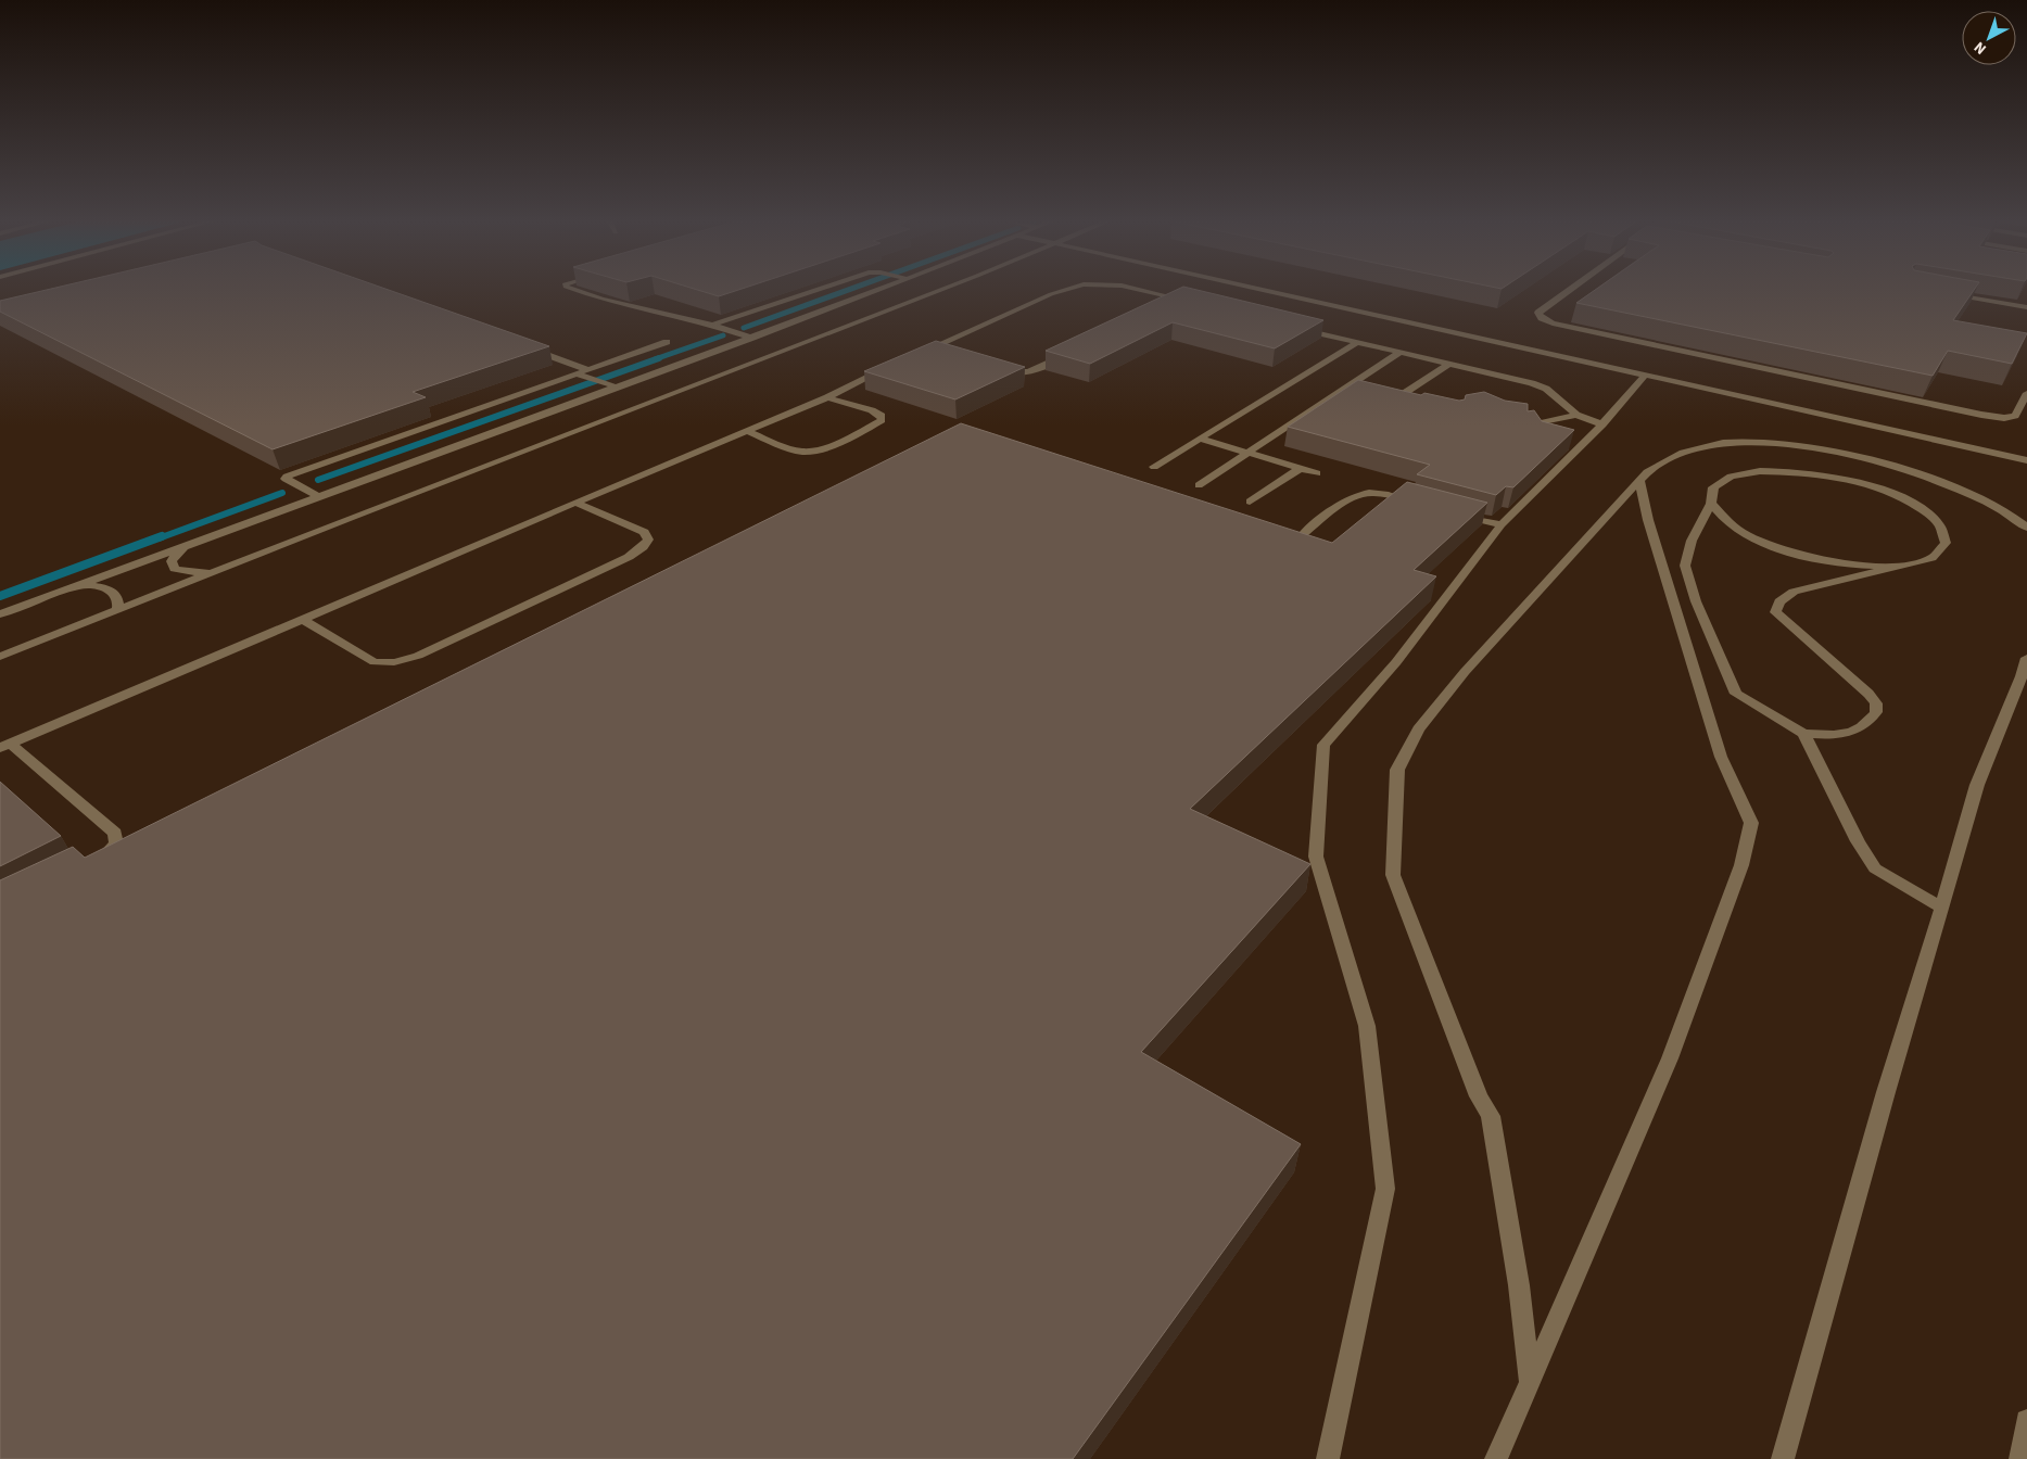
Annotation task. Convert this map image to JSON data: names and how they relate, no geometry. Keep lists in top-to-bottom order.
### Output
{
  "north": "bottom left"
}
